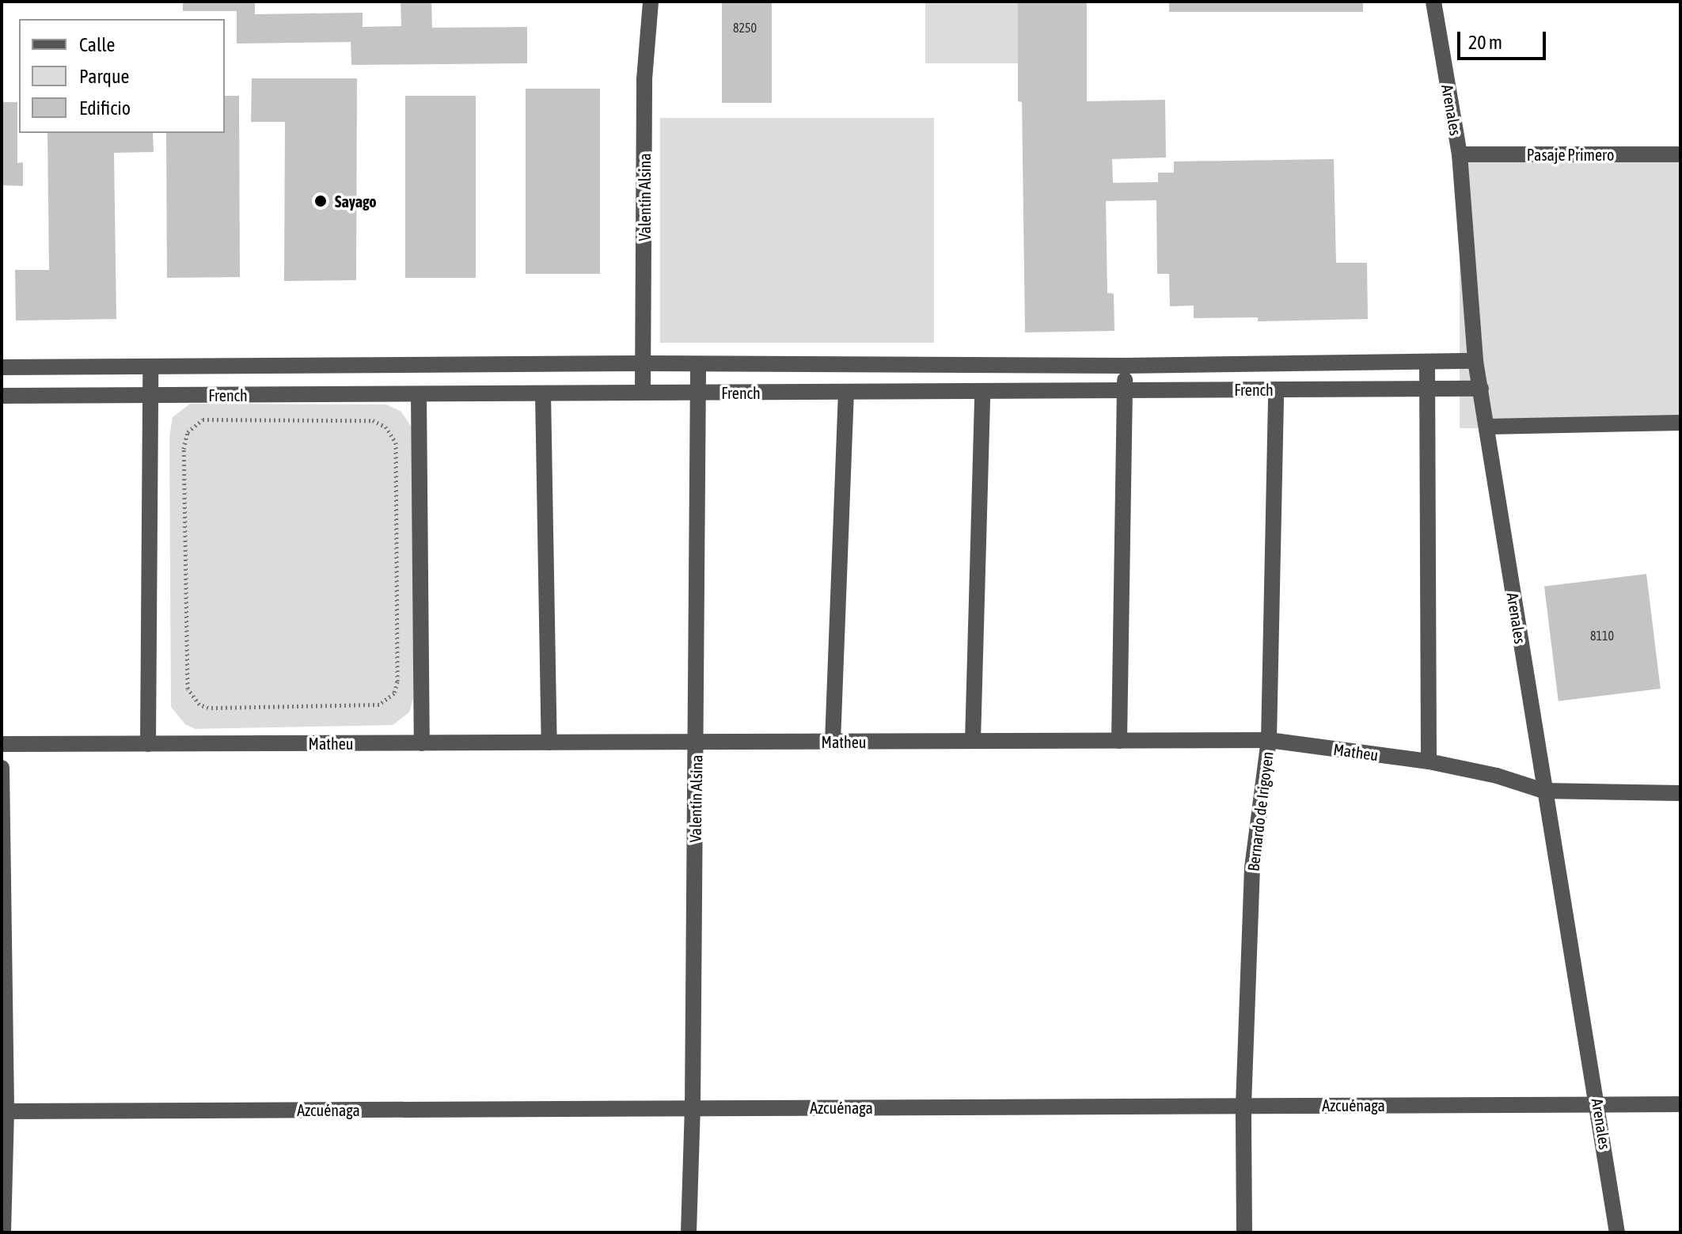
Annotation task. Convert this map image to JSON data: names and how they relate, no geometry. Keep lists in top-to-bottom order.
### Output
{
  "streets": {
    "street": [
      "Arenales",
      "Pasaje Primero",
      "Valentín Alsina",
      "French",
      "Matheu",
      "Bernardo de Irigoyen",
      "Azcuénaga"
    ]
  },
  "crossings": [
    ["Arenales", "Pasaje Primero"],
    ["Arenales", "French"],
    ["Arenales", "Matheu"],
    ["Arenales", "Azcuénaga"],
    ["Valentín Alsina", "French"],
    ["Valentín Alsina", "Matheu"],
    ["Valentín Alsina", "Azcuénaga"],
    ["French", "Bernardo de Irigoyen"],
    ["Matheu", "Bernardo de Irigoyen"],
    ["Bernardo de Irigoyen", "Azcuénaga"]
  ],
  "places": ["Sayago"],
  "house_numbers": ["8250", "8110"],
  "legend": ["Calle", "Parque", "Edificio"],
  "scale_bar": "20 m"
}
